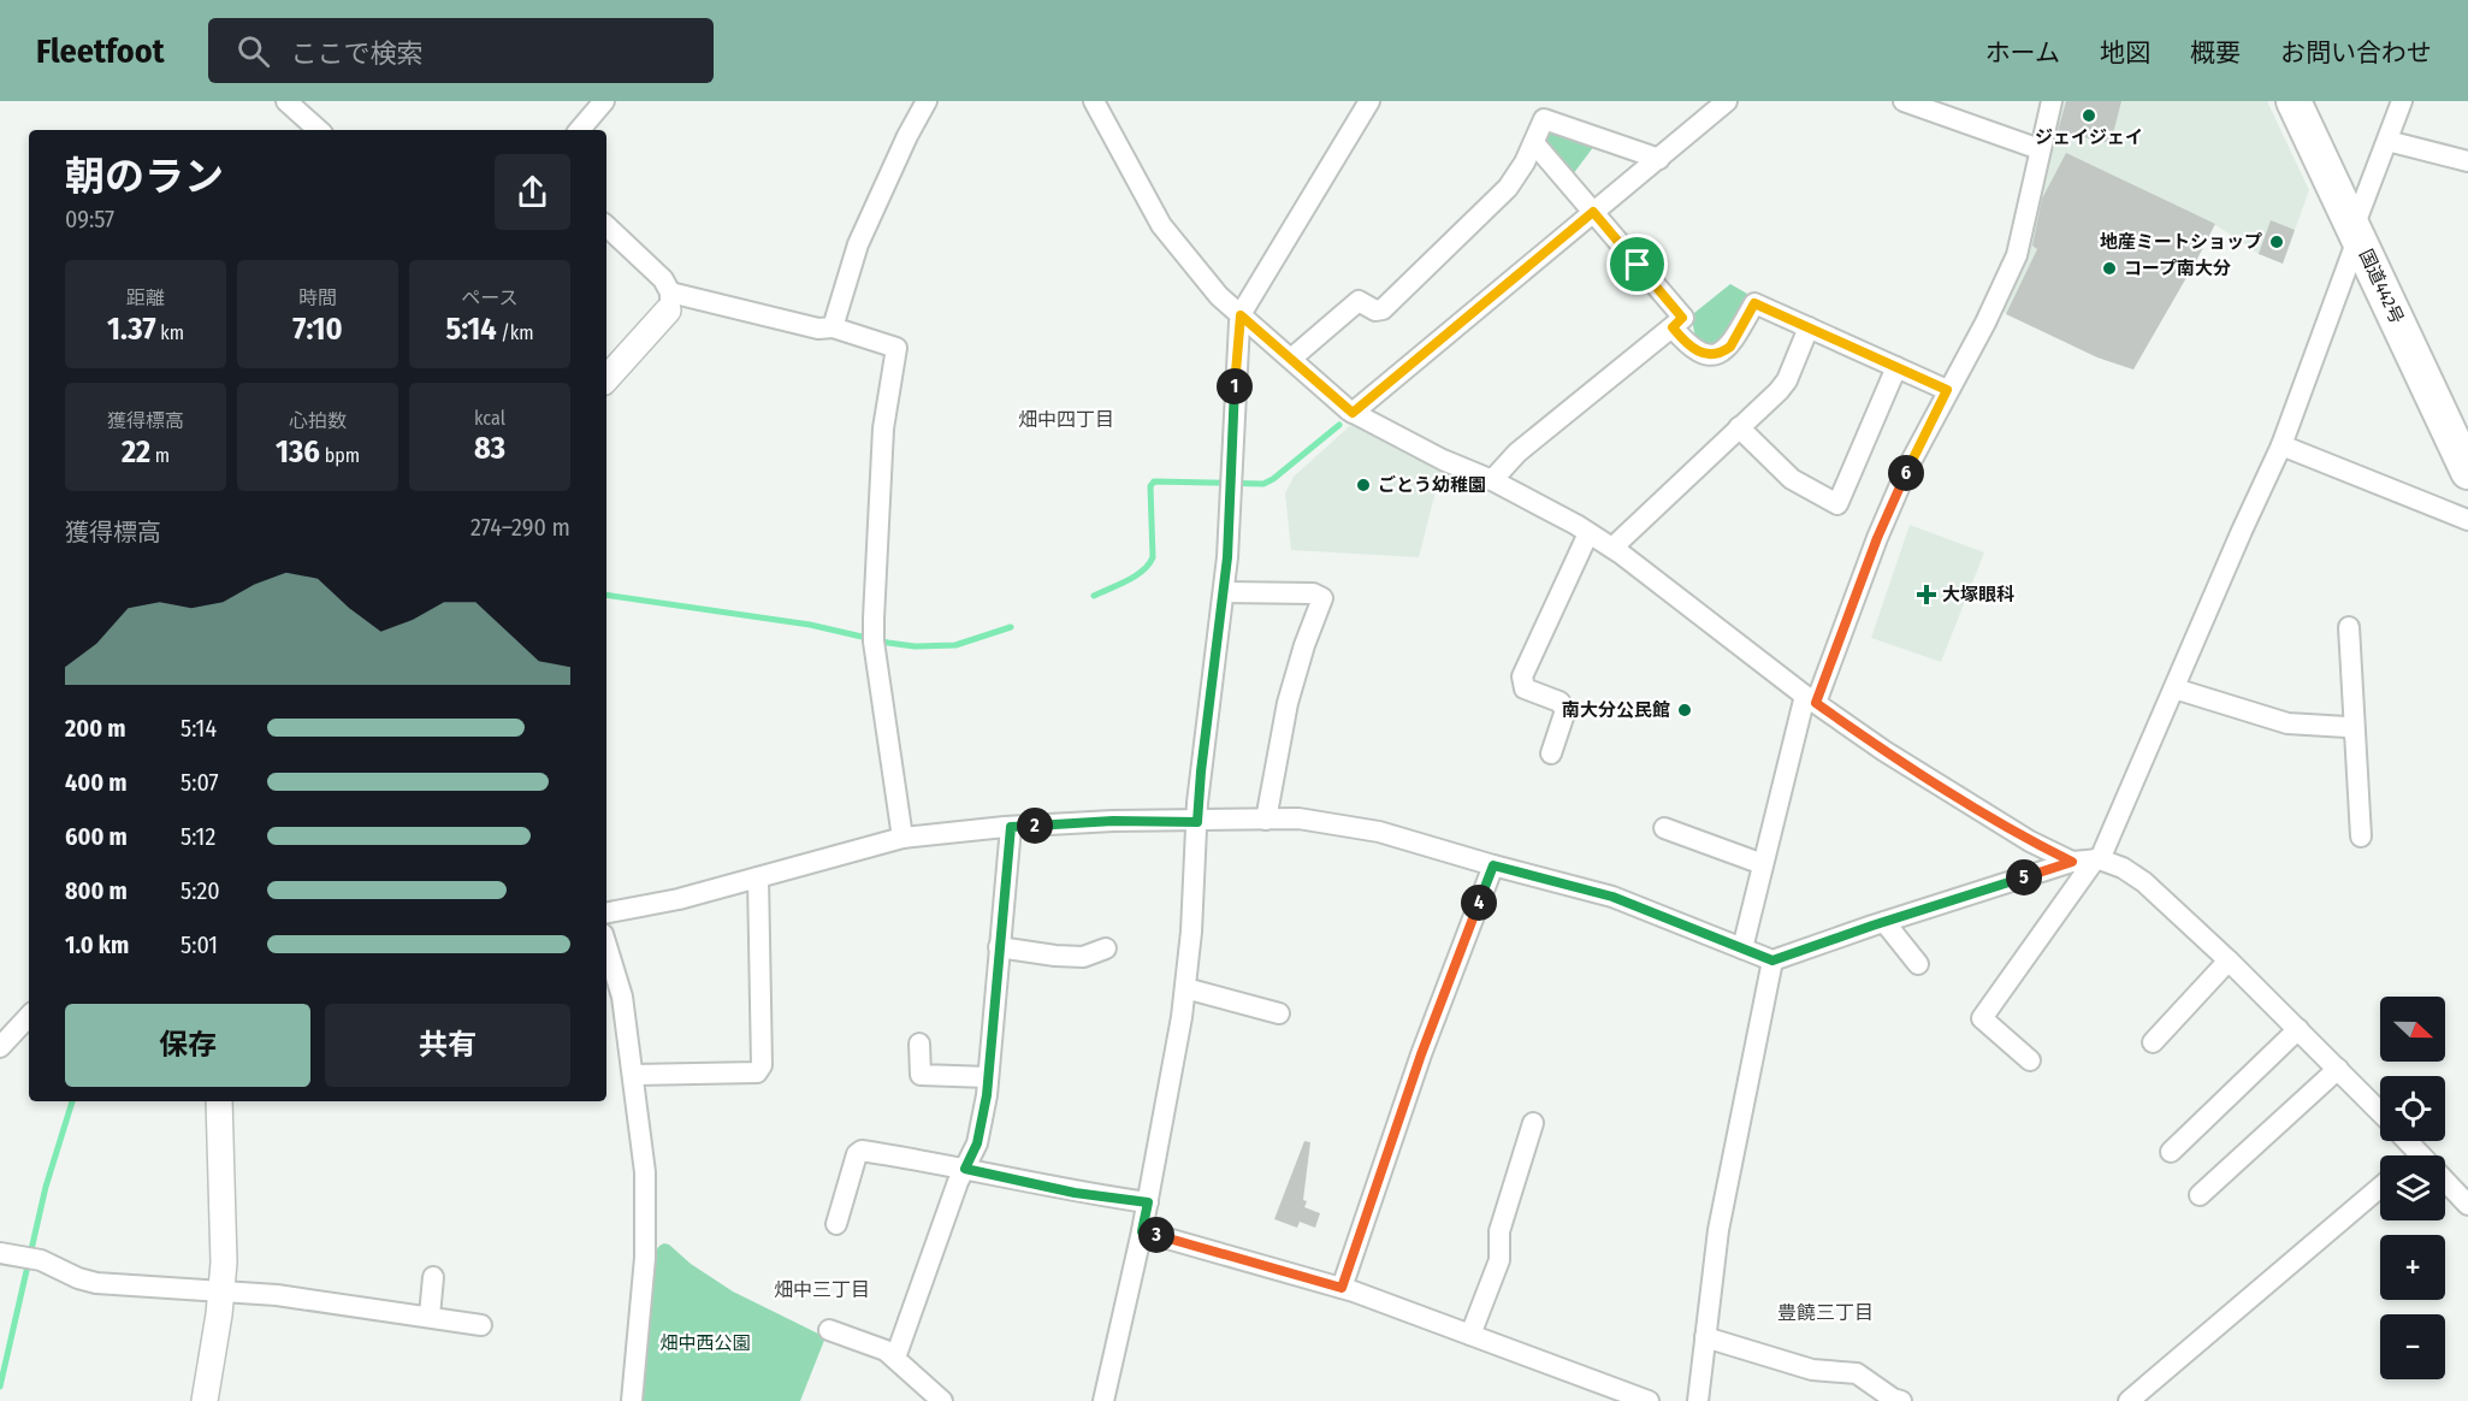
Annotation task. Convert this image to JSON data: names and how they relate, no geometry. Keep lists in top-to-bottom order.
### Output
{
  "streets": {
    "highway": ["国道442号"]
  },
  "districts": ["畑中四丁目", "畑中三丁目", "豊饒三丁目"],
  "parks": ["畑中西公園"],
  "places": {
    "other": [
      "ジェイジェイ",
      "地産ミートショップ",
      "コープ南大分",
      "ごとう幼稚園",
      "南大分公民館"
    ],
    "health": ["大塚眼科"]
  },
  "north": "right",
  "page": {
    "header": "Fleetfoot",
    "search": "ここで検索",
    "nav": [
      "ホーム",
      "地図",
      "概要",
      "お問い合わせ"
    ],
    "heading": ["朝のラン", "09:57"],
    "stats": [
      ["距離", "1.37 km"],
      ["時間", "7:10"],
      ["ペース", "5:14 /km"],
      ["獲得標高", "22 m"],
      ["心拍数", "136 bpm"],
      ["kcal", "83"]
    ],
    "pins": [
      "1",
      "6",
      "2",
      "5",
      "4",
      "3"
    ],
    "chart": ["獲得標高", "274–290 m"],
    "list": [
      {
        "name": "200 m",
        "note": "5:14"
      },
      {
        "name": "400 m",
        "note": "5:07"
      },
      {
        "name": "600 m",
        "note": "5:12"
      },
      {
        "name": "800 m",
        "note": "5:20"
      },
      {
        "name": "1.0 km",
        "note": "5:01"
      }
    ],
    "buttons": ["保存", "共有"],
    "map_buttons": ["+", "−"]
  }
}
